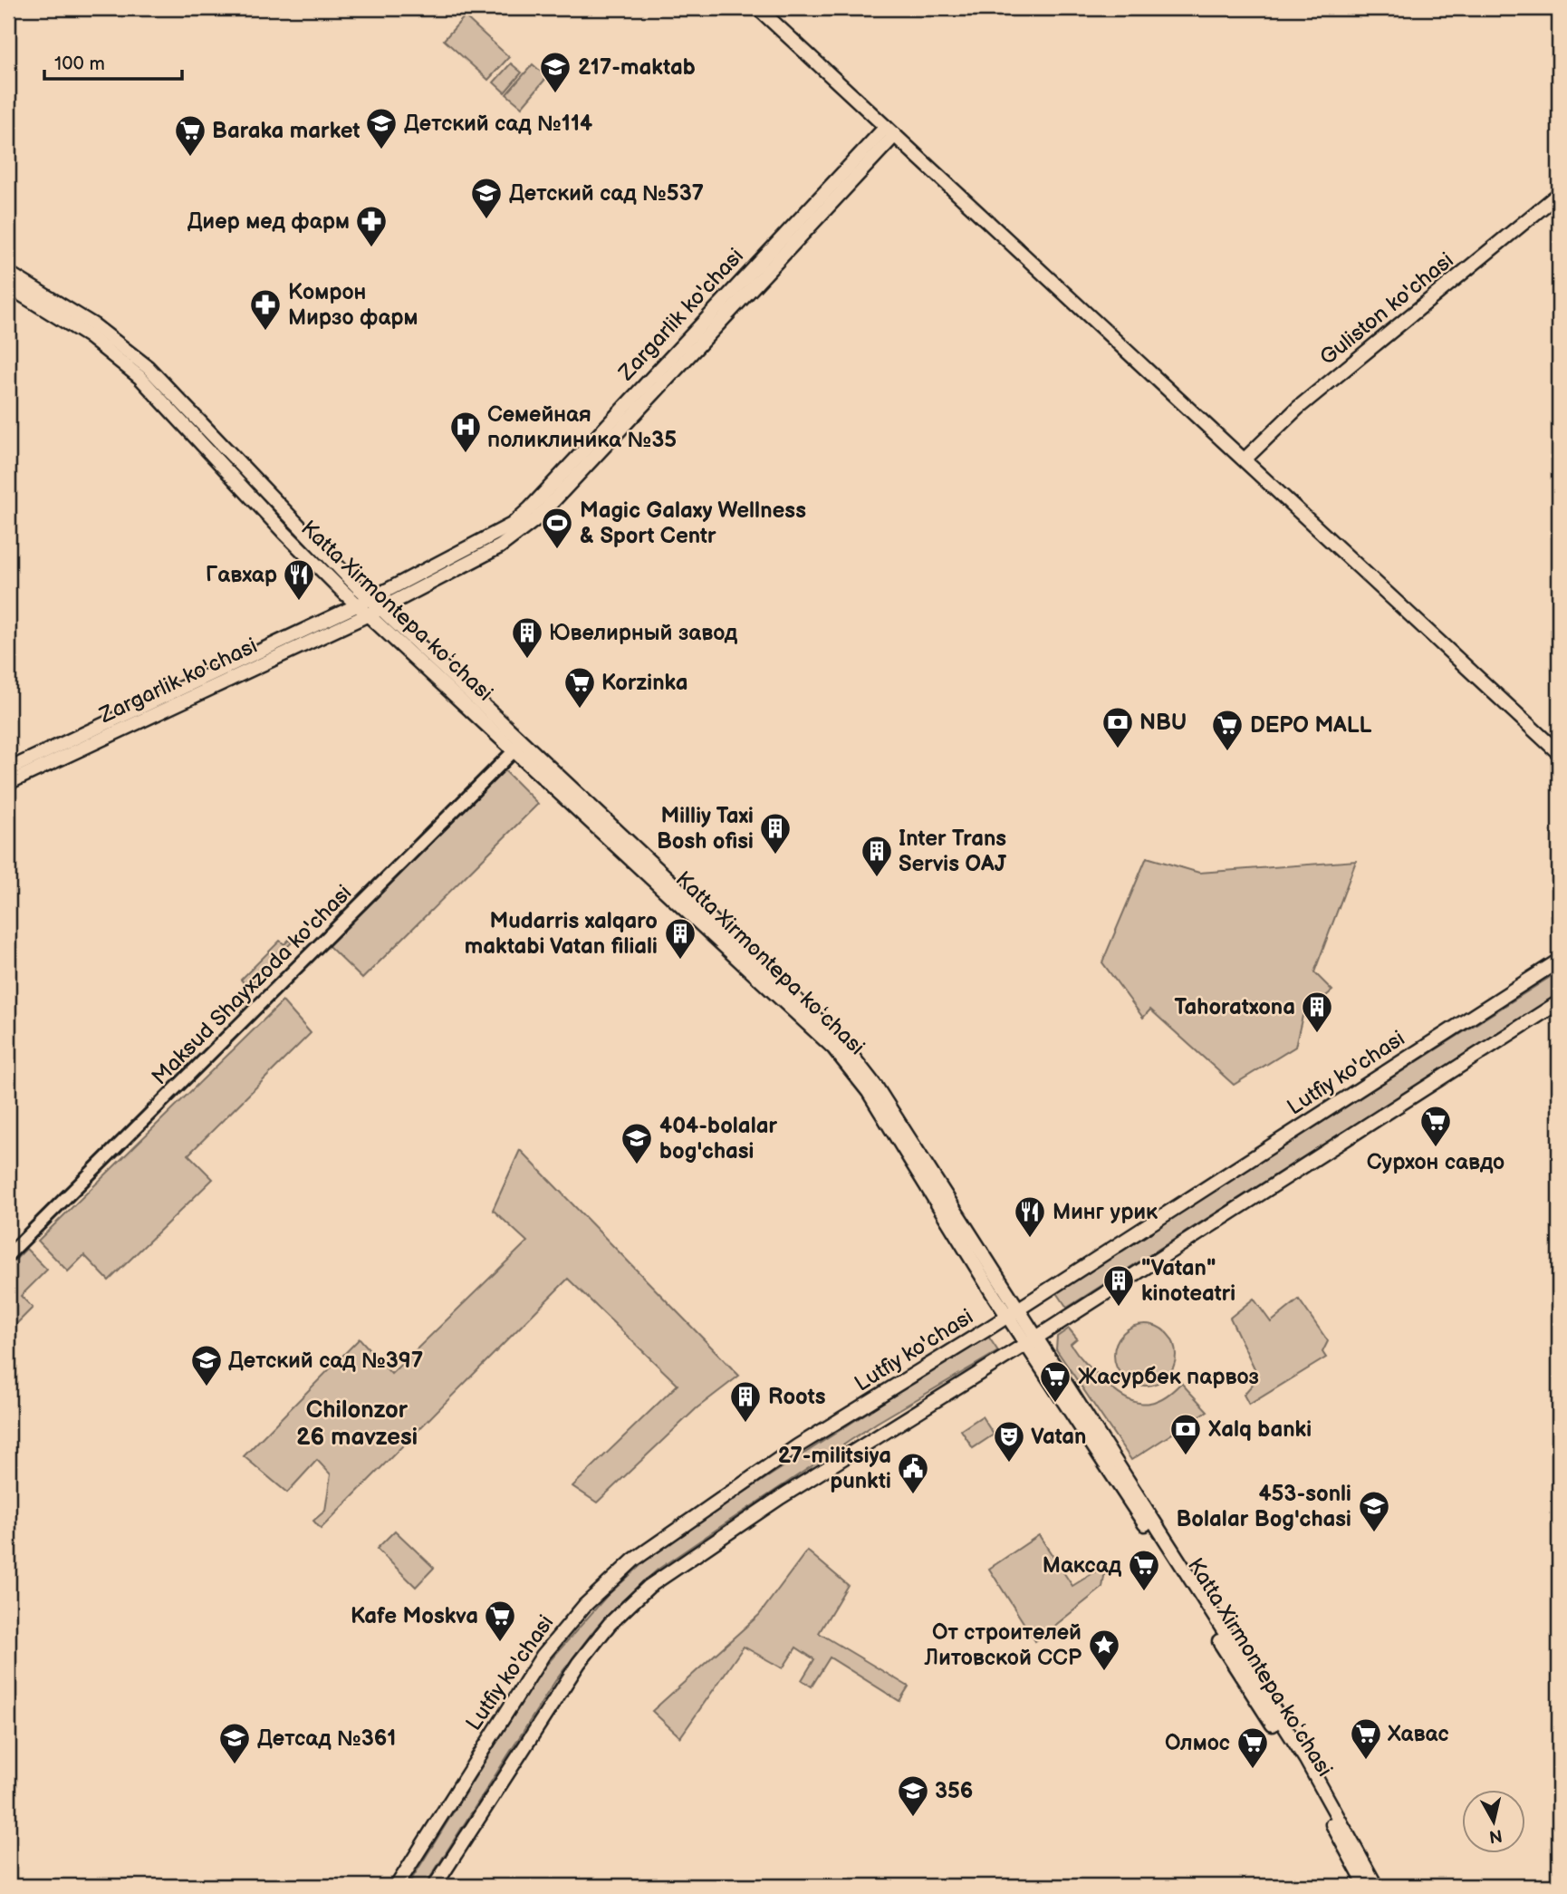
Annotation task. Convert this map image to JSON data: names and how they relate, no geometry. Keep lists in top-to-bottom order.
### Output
{
  "streets": {
    "main road": [
      "Guliston ko'chasi",
      "Zargarlik ko'chasi",
      "Katta Xirmontepa koʻchasi",
      "Lutfiy ko'chasi"
    ],
    "street": ["Maksud Shayxzoda ko'chasi"]
  },
  "crossings": [
    ["Zargarlik ko'chasi", "Katta Xirmontepa koʻchasi"],
    ["Katta Xirmontepa koʻchasi", "Maksud Shayxzoda ko'chasi"],
    ["Katta Xirmontepa koʻchasi", "Lutfiy ko'chasi"]
  ],
  "districts": ["Chilonzor 26 mavzesi"],
  "places": {
    "school or university": [
      "217-maktab",
      "Детский сад №114",
      "Детский сад №537",
      "404-bolalar bog'chasi",
      "Детский сад №397",
      "453-sonli Bolalar Bog'chasi",
      "Детсад №361",
      "356"
    ],
    "supermarket": [
      "Baraka market",
      "Korzinka",
      "DEPO MALL",
      "Сурхон савдо",
      "Жасурбек парвоз",
      "Максад",
      "Kafe Moskva",
      "Хавас",
      "Олмос"
    ],
    "pharmacy": ["Диер мед фарм", "Комрон Мирзо фарм"],
    "hospital": ["Семейная поликлиника №35"],
    "sports": ["Magic Galaxy Wellness & Sport Centr"],
    "restaurant": ["Гавхар", "Минг урик"],
    "building": [
      "Ювелирный завод",
      "Milliy Taxi Bosh ofisi",
      "Inter Trans Servis OAJ",
      "Mudarris xalqaro maktabi Vatan filiali",
      "Tahoratxona",
      "\"Vatan\" kinoteatri",
      "Roots"
    ],
    "bank": ["NBU", "Xalq banki"],
    "theatre": ["Vatan"],
    "public building": ["27-militsiya punkti"],
    "place": ["От строителей Литовской ССР"]
  },
  "scale_bar": "100 m",
  "north": "bottom"
}
